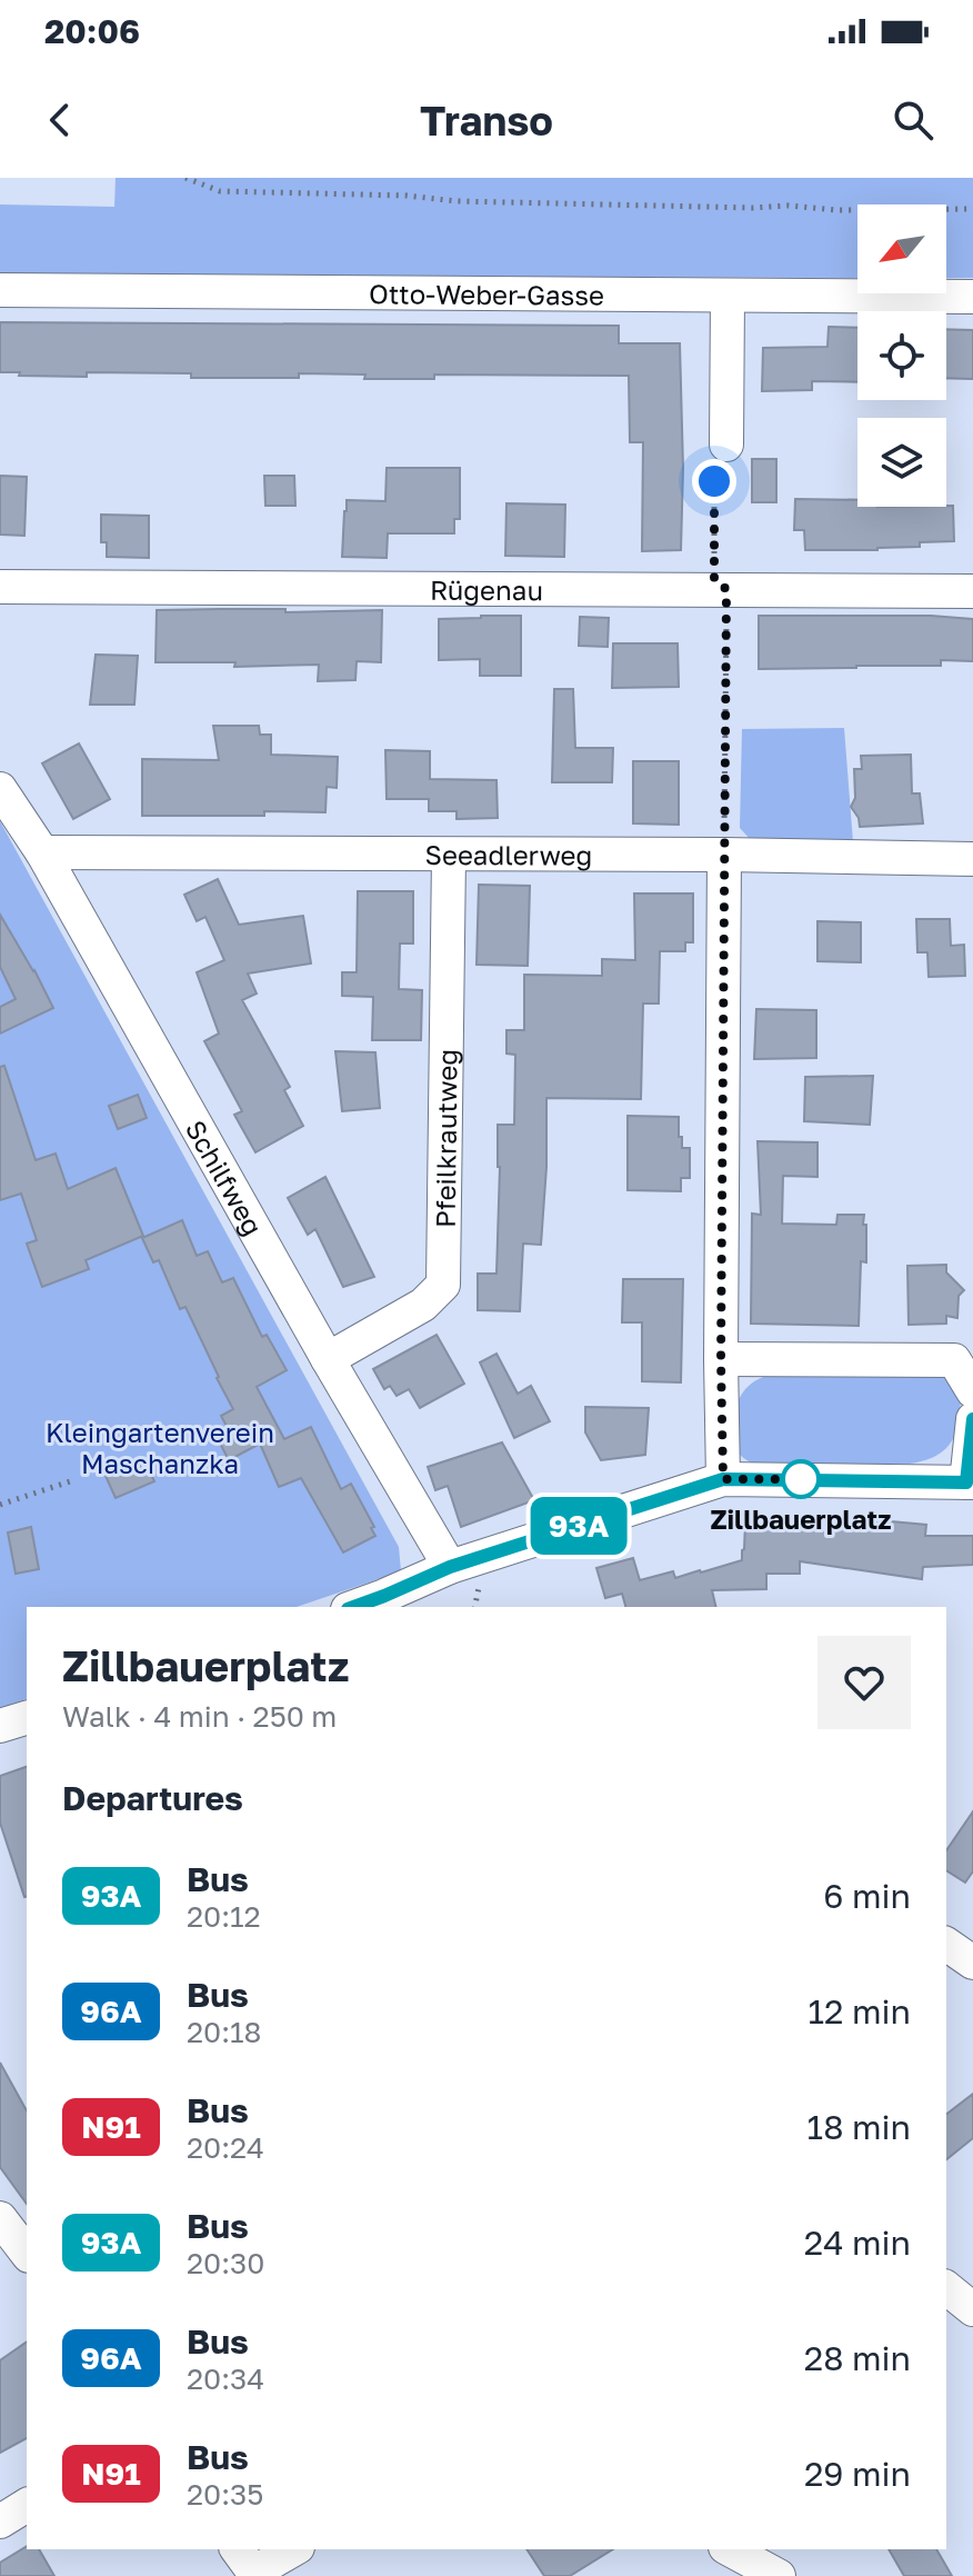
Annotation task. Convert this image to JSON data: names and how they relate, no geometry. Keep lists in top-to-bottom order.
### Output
{
  "streets": {
    "street": [
      "Otto-Weber-Gasse",
      "Rügenau",
      "Seeadlerweg",
      "Pfeilkrautweg",
      "Schilfweg"
    ]
  },
  "crossings": [
    ["Seeadlerweg", "Pfeilkrautweg"],
    ["Seeadlerweg", "Schilfweg"],
    ["Pfeilkrautweg", "Schilfweg"]
  ],
  "parks": ["Kleingartenverein Maschanzka"],
  "places": ["Zillbauerplatz"],
  "lines": ["bus line 93A"],
  "north": "bottom left",
  "page": {
    "status": "20:06",
    "header": "Transo",
    "on_map": "93A",
    "heading": [
      ["Zillbauerplatz", "Walk · 4 min · 250 m"],
      "Departures"
    ],
    "list": [
      {
        "mark": "93A",
        "name": "Bus",
        "note": "20:12",
        "value": "6 min"
      },
      {
        "mark": "96A",
        "name": "Bus",
        "note": "20:18",
        "value": "12 min"
      },
      {
        "mark": "N91",
        "name": "Bus",
        "note": "20:24",
        "value": "18 min"
      },
      {
        "mark": "93A",
        "name": "Bus",
        "note": "20:30",
        "value": "24 min"
      },
      {
        "mark": "96A",
        "name": "Bus",
        "note": "20:34",
        "value": "28 min"
      },
      {
        "mark": "N91",
        "name": "Bus",
        "note": "20:35",
        "value": "29 min"
      }
    ]
  }
}
